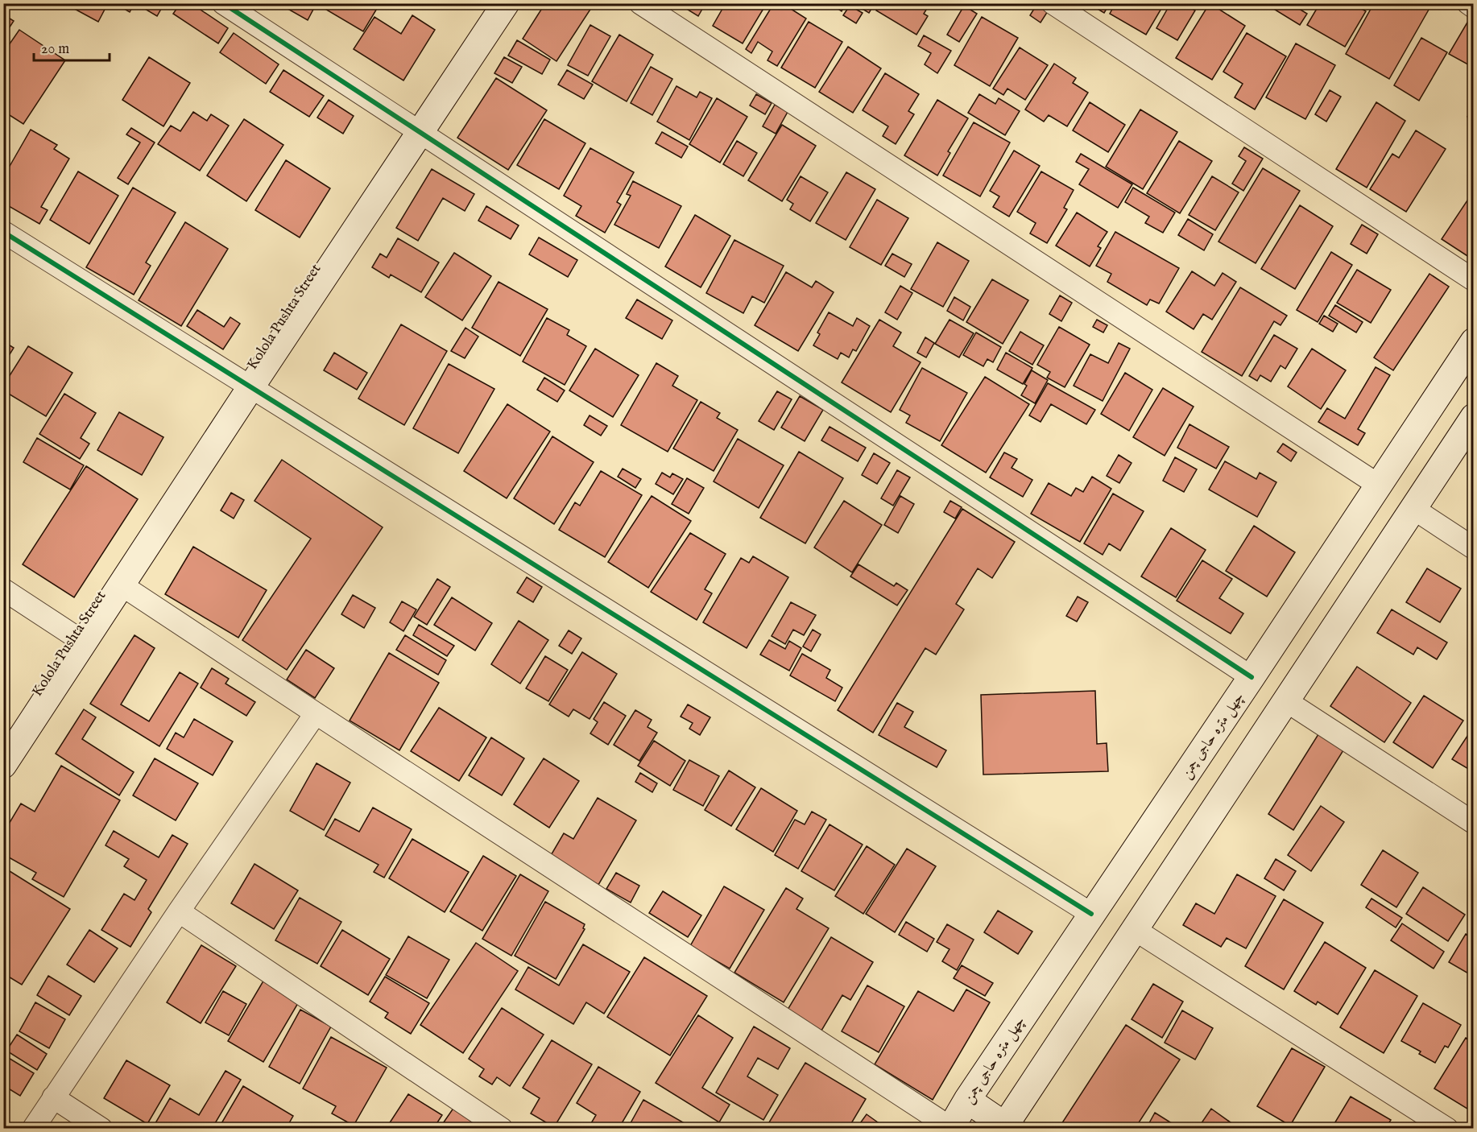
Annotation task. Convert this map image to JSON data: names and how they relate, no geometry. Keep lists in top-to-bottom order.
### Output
{
  "streets": {
    "street": ["Kolola Pushta Street", "چهل متره حاجی چمن"]
  },
  "scale_bar": "20 m"
}
